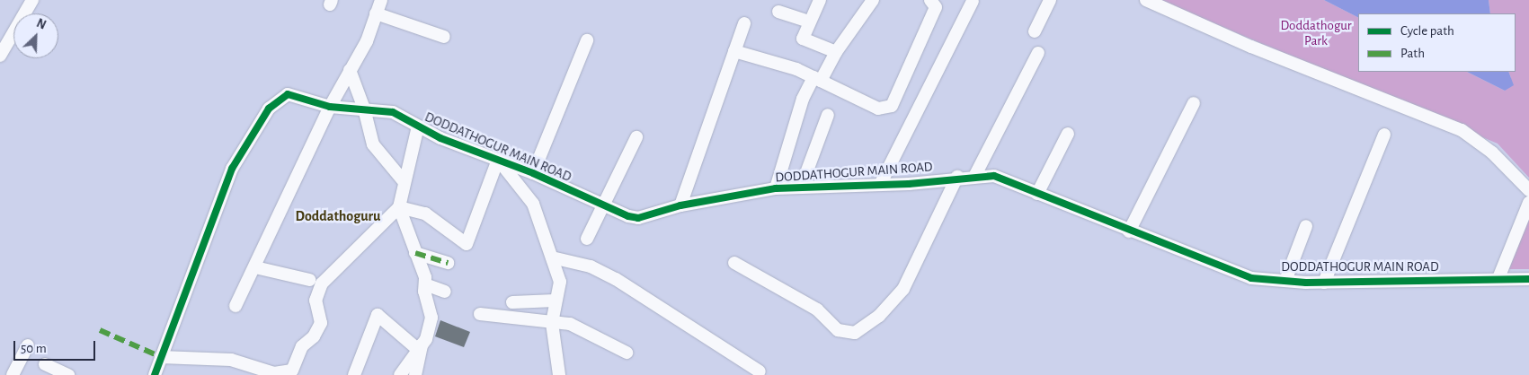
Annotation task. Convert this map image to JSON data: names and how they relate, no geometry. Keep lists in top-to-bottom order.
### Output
{
  "streets": {
    "street": ["DODDATHOGUR MAIN ROAD"]
  },
  "districts": ["Doddathoguru"],
  "parks": ["Doddathogur Park"],
  "legend": ["Cycle path", "Path"],
  "scale_bar": "50 m",
  "north": "top right"
}
